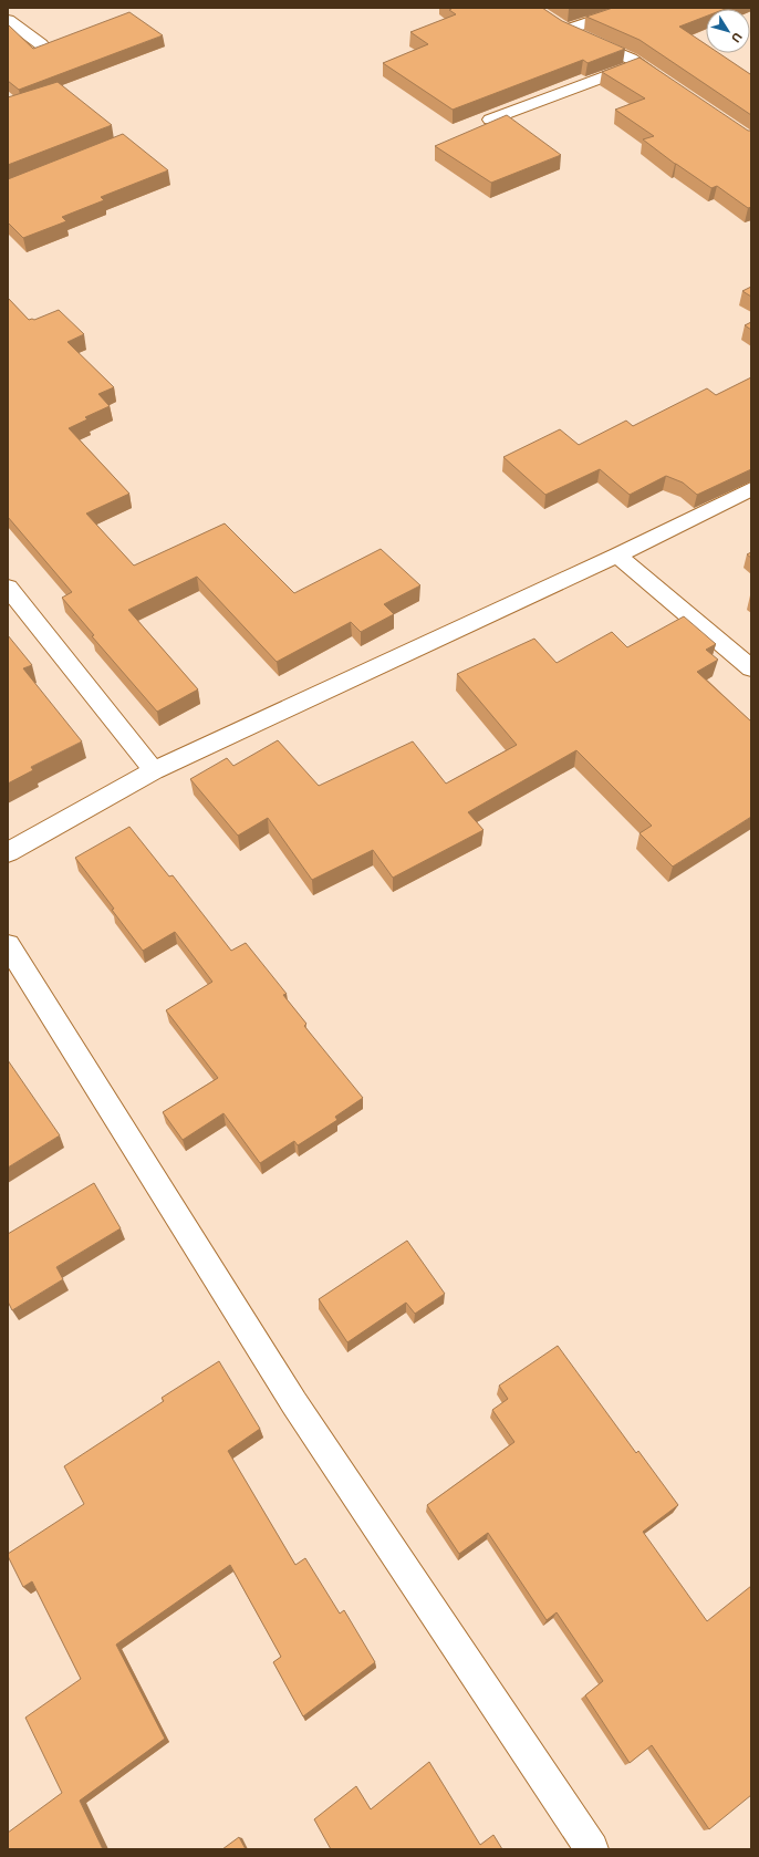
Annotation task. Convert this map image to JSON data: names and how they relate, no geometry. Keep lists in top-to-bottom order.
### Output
{
  "north": "bottom right"
}
